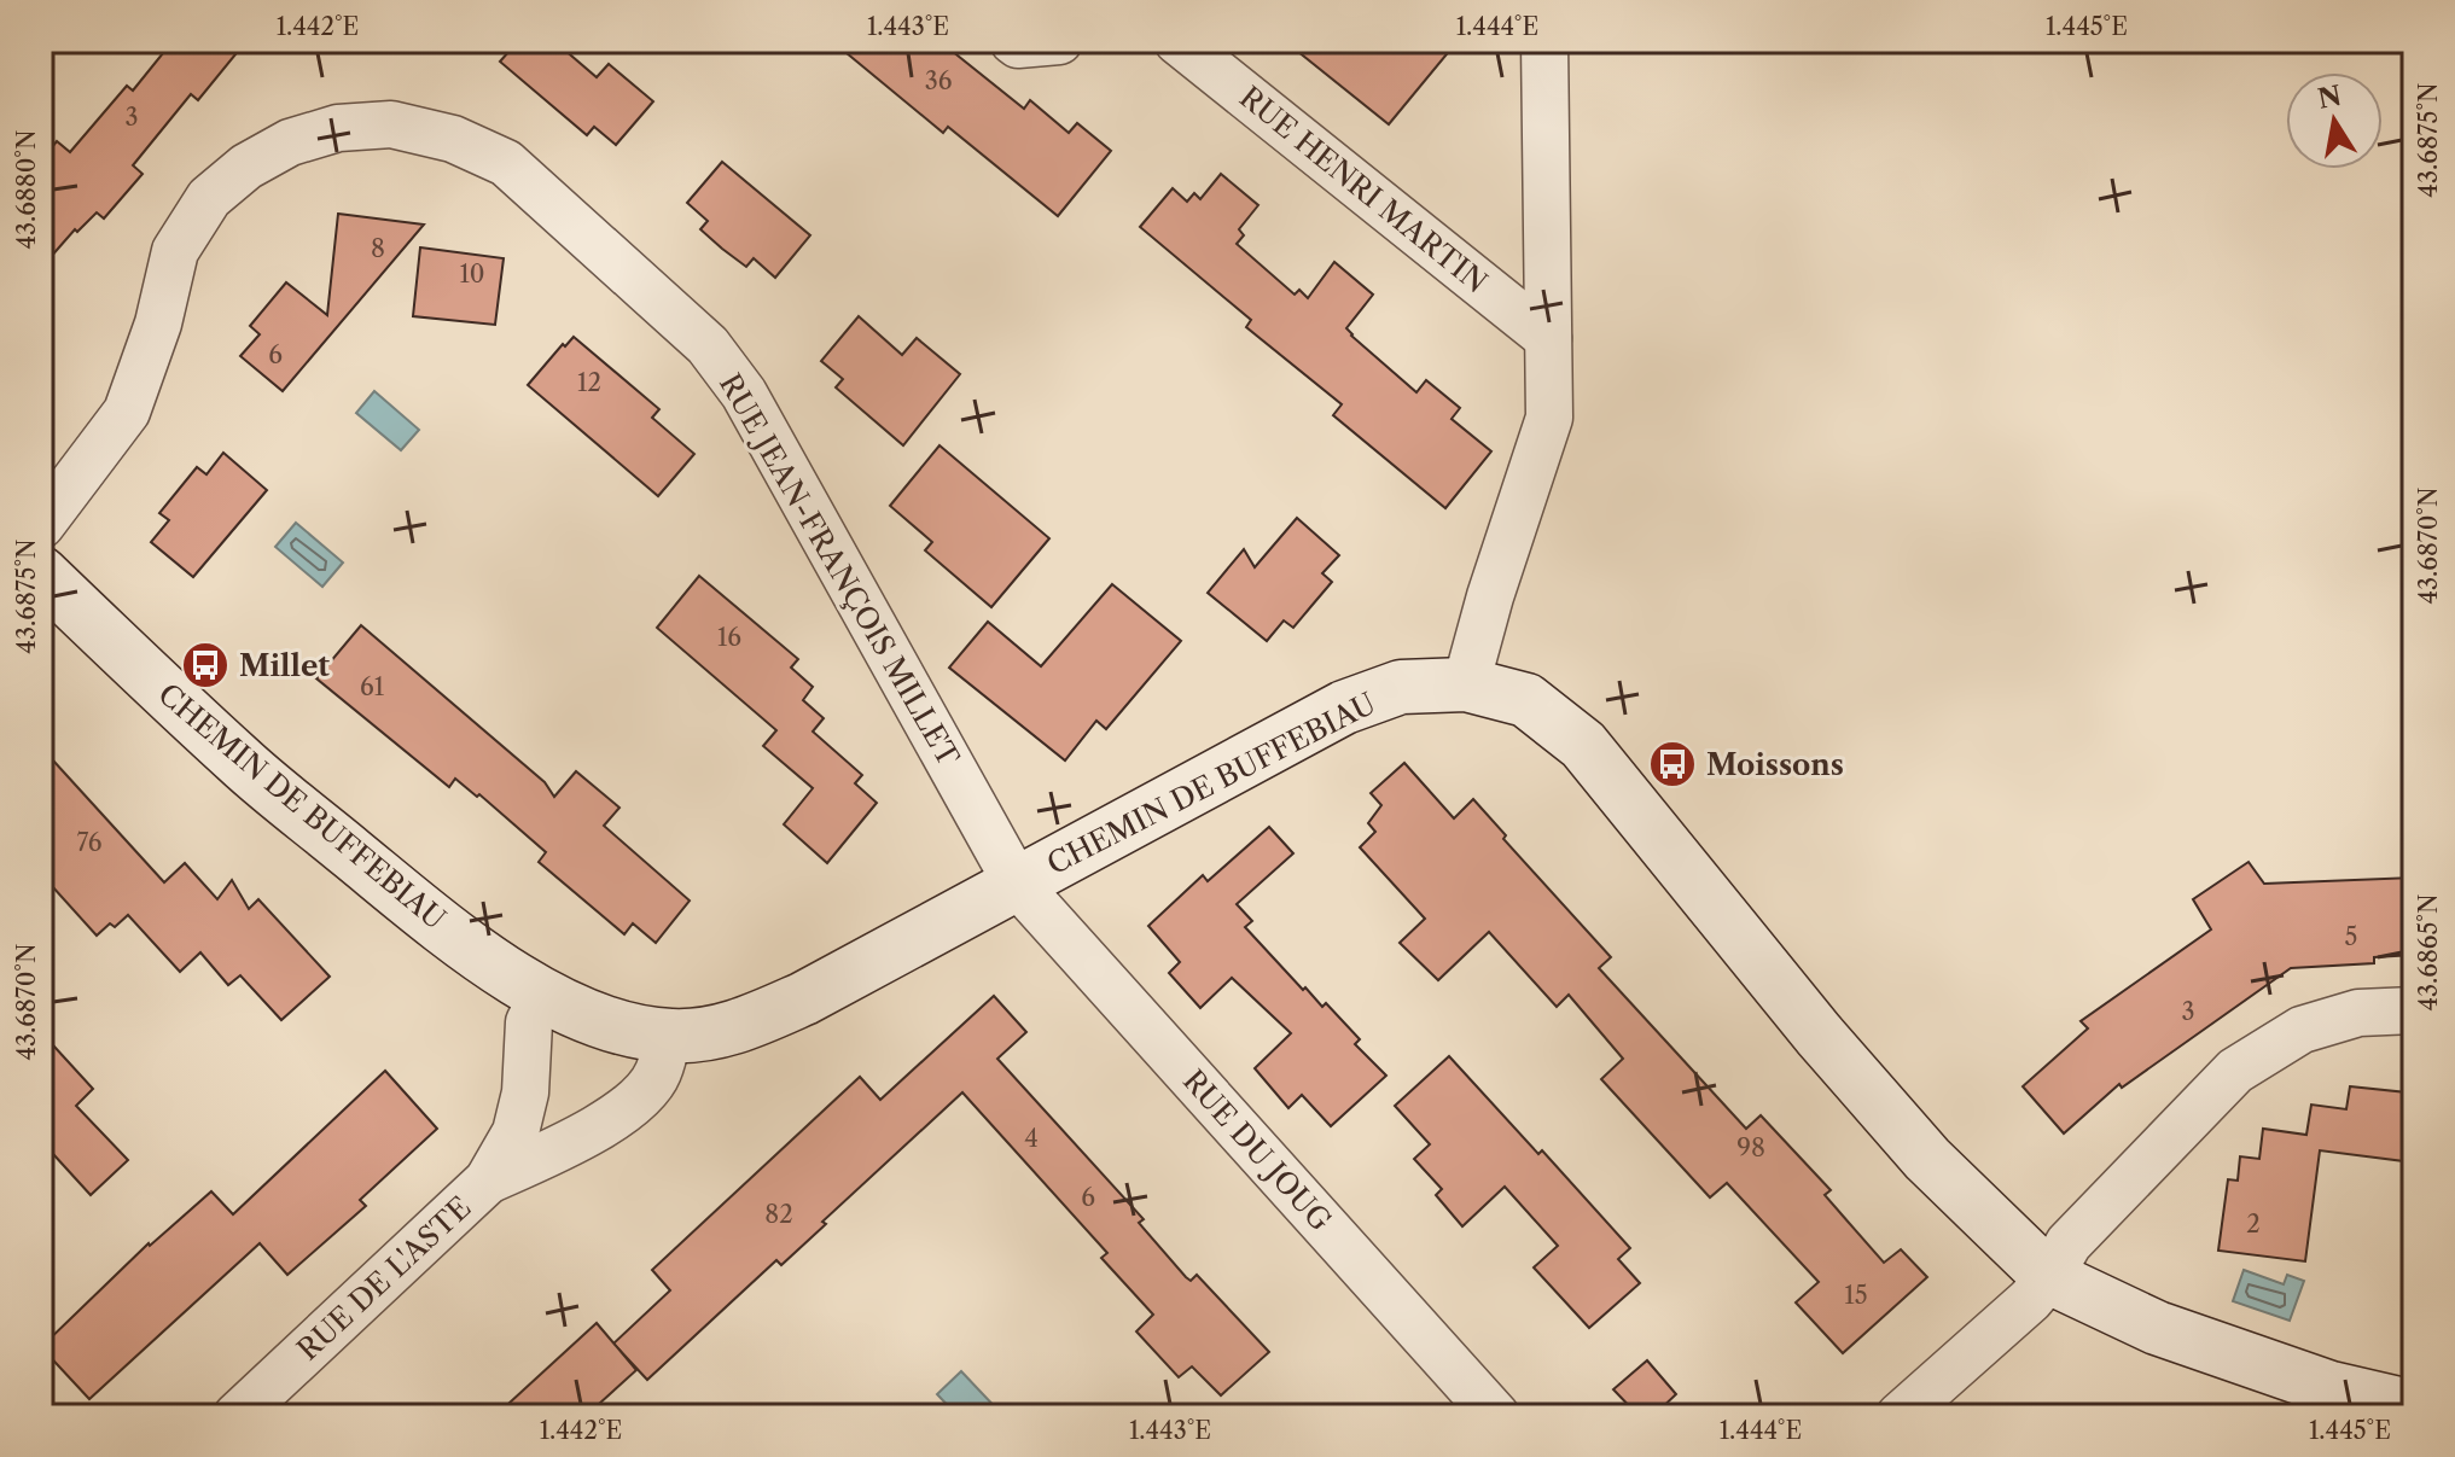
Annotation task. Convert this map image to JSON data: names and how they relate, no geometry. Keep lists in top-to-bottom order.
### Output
{
  "streets": {
    "street": [
      "RUE HENRI MARTIN",
      "RUE JEAN-FRANÇOIS MILLET",
      "CHEMIN DE BUFFEBIAU",
      "RUE DU JOUG",
      "RUE DE L'ASTE"
    ]
  },
  "crossings": [
    ["RUE JEAN-FRANÇOIS MILLET", "CHEMIN DE BUFFEBIAU"],
    ["RUE JEAN-FRANÇOIS MILLET", "RUE DU JOUG"],
    ["CHEMIN DE BUFFEBIAU", "RUE DU JOUG"],
    ["CHEMIN DE BUFFEBIAU", "RUE DE L'ASTE"]
  ],
  "places": {
    "bus stop": ["Millet", "Moissons"]
  },
  "house_numbers": [
    "36",
    "3",
    "8",
    "10",
    "6",
    "12",
    "16",
    "61",
    "76",
    "5",
    "3",
    "4",
    "98",
    "6",
    "82",
    "2",
    "15"
  ],
  "north": "top",
  "coordinates": [
    "1.442°E",
    "1.443°E",
    "1.444°E",
    "1.445°E",
    "43.6875°N",
    "43.6880°N",
    "43.6870°N",
    "43.6865°N"
  ]
}
